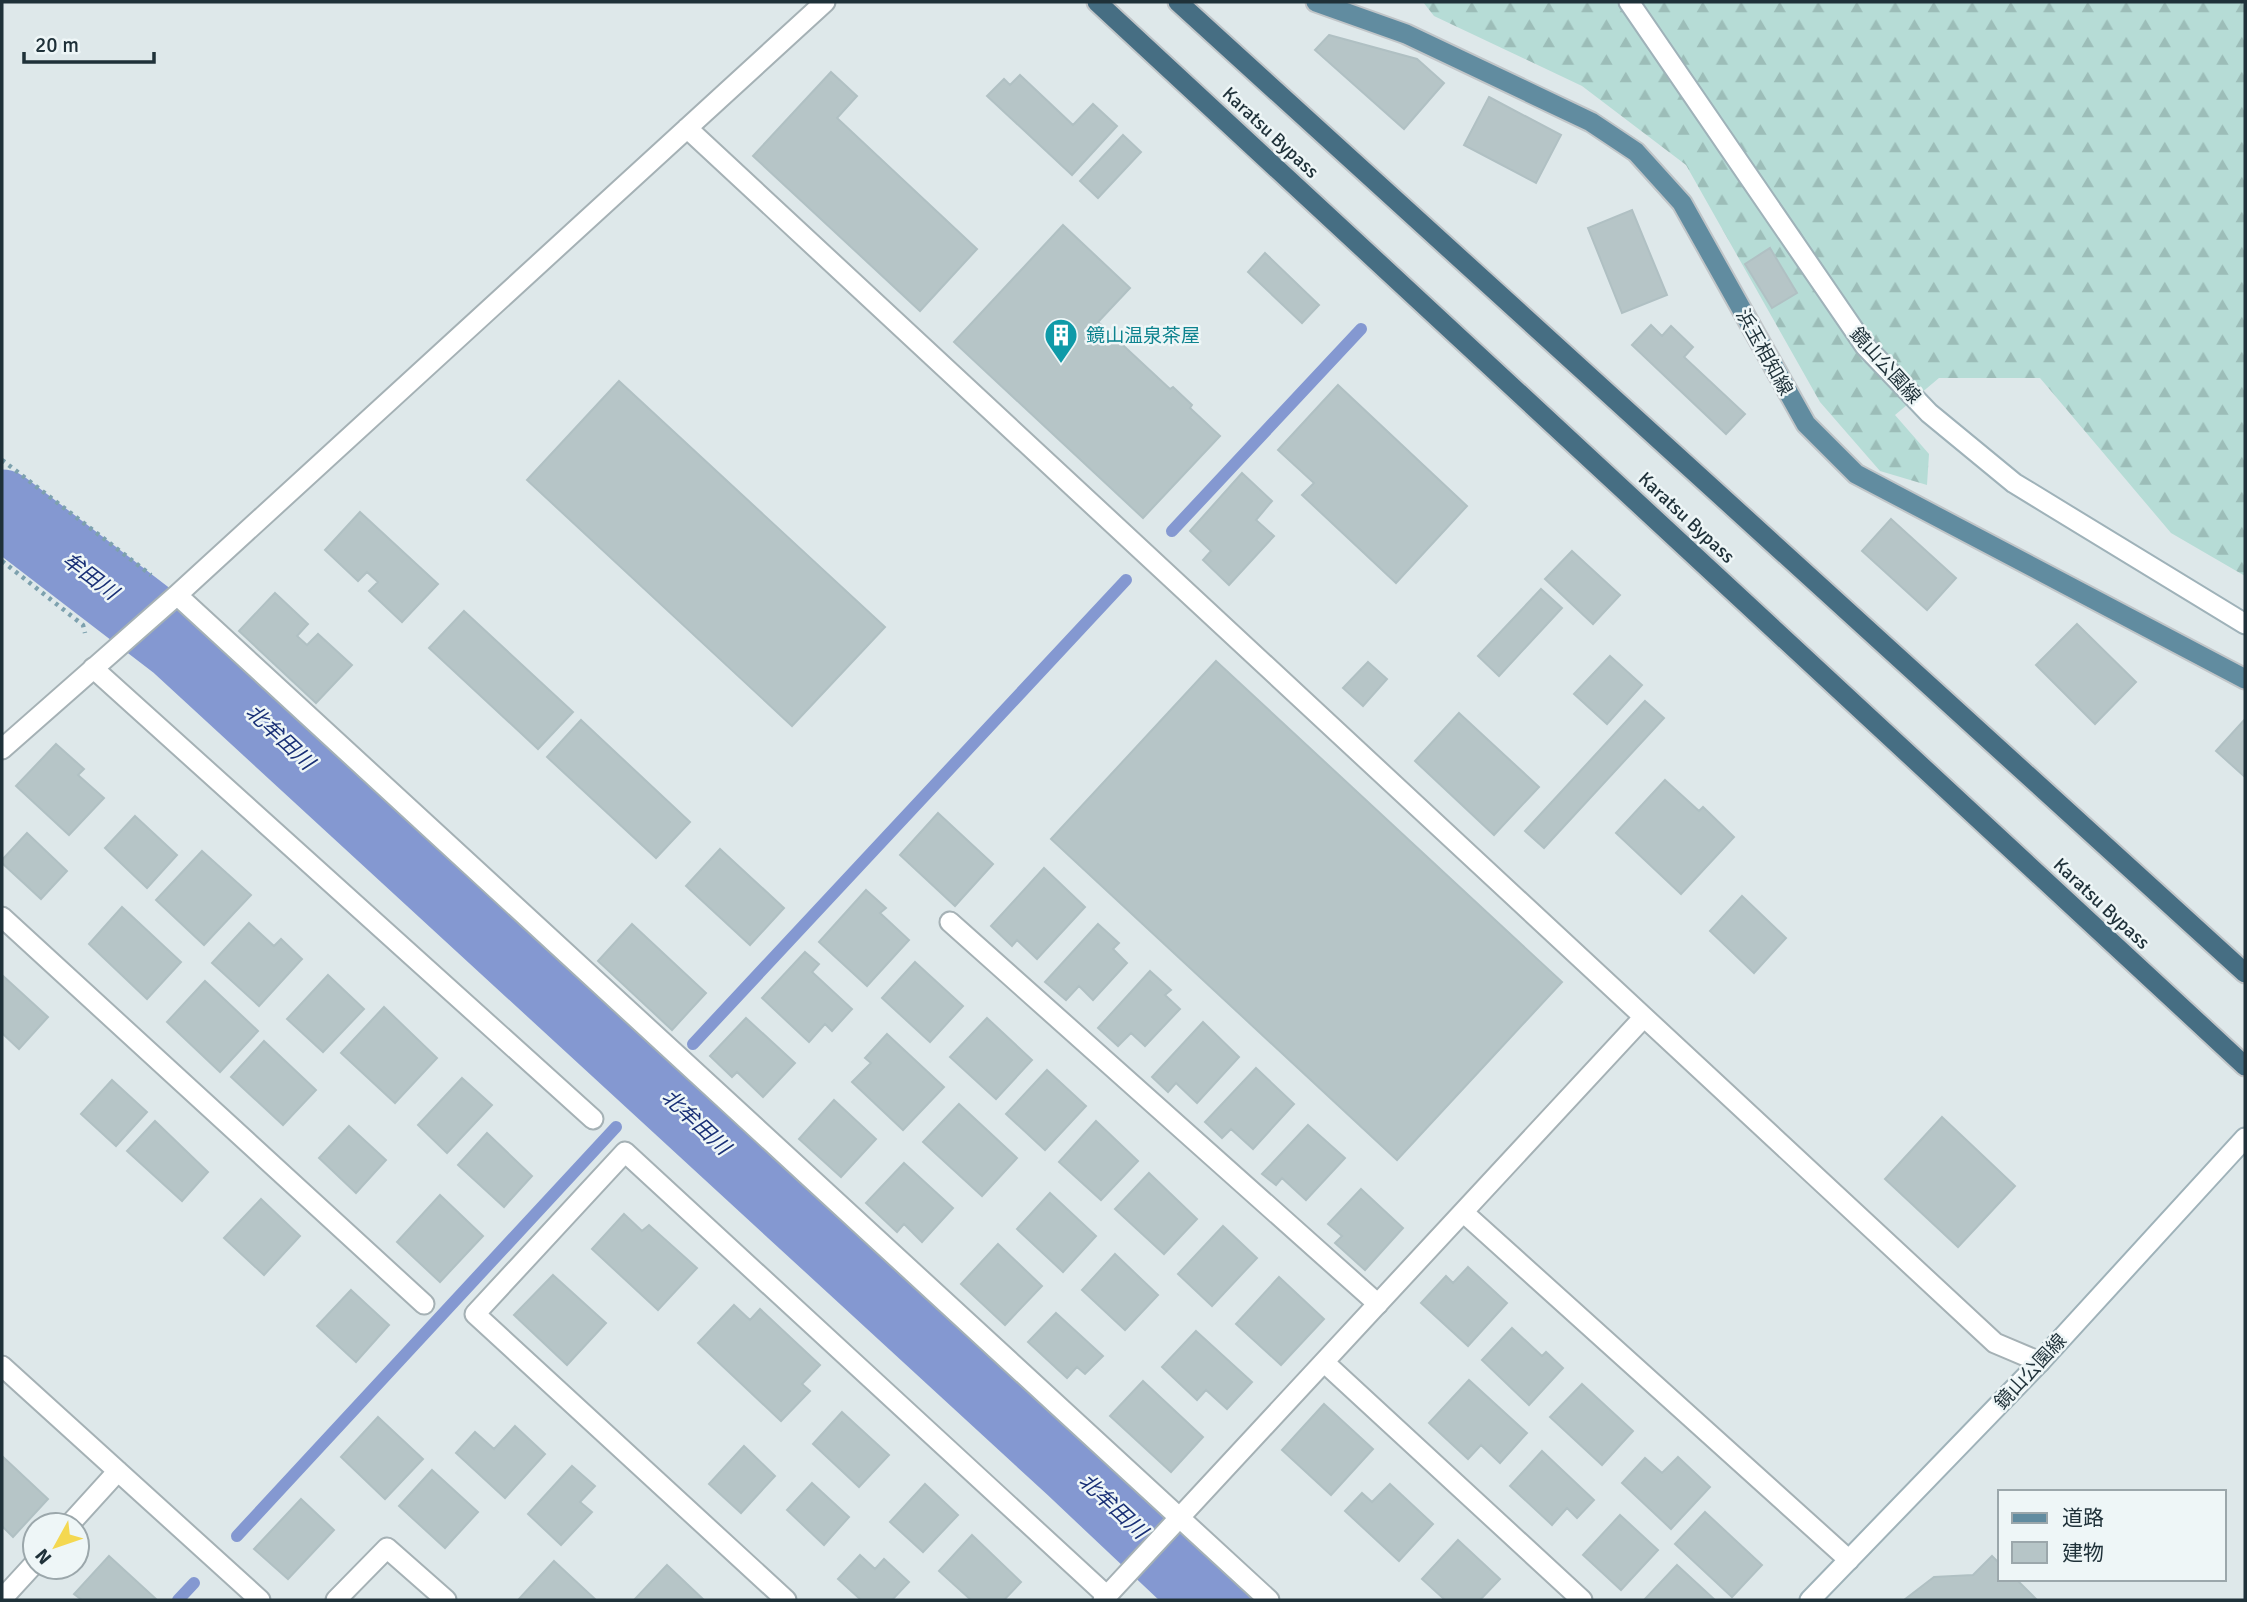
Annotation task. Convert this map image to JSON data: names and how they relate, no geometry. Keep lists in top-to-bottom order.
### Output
{
  "streets": {
    "highway": ["Karatsu Bypass"],
    "main road": ["浜玉相知線"],
    "street": ["鏡山公園線"]
  },
  "water": ["牟田川", "北牟田川"],
  "places": {
    "building": ["鏡山温泉茶屋"]
  },
  "legend": ["道路", "建物"],
  "scale_bar": "20 m",
  "north": "bottom left"
}
